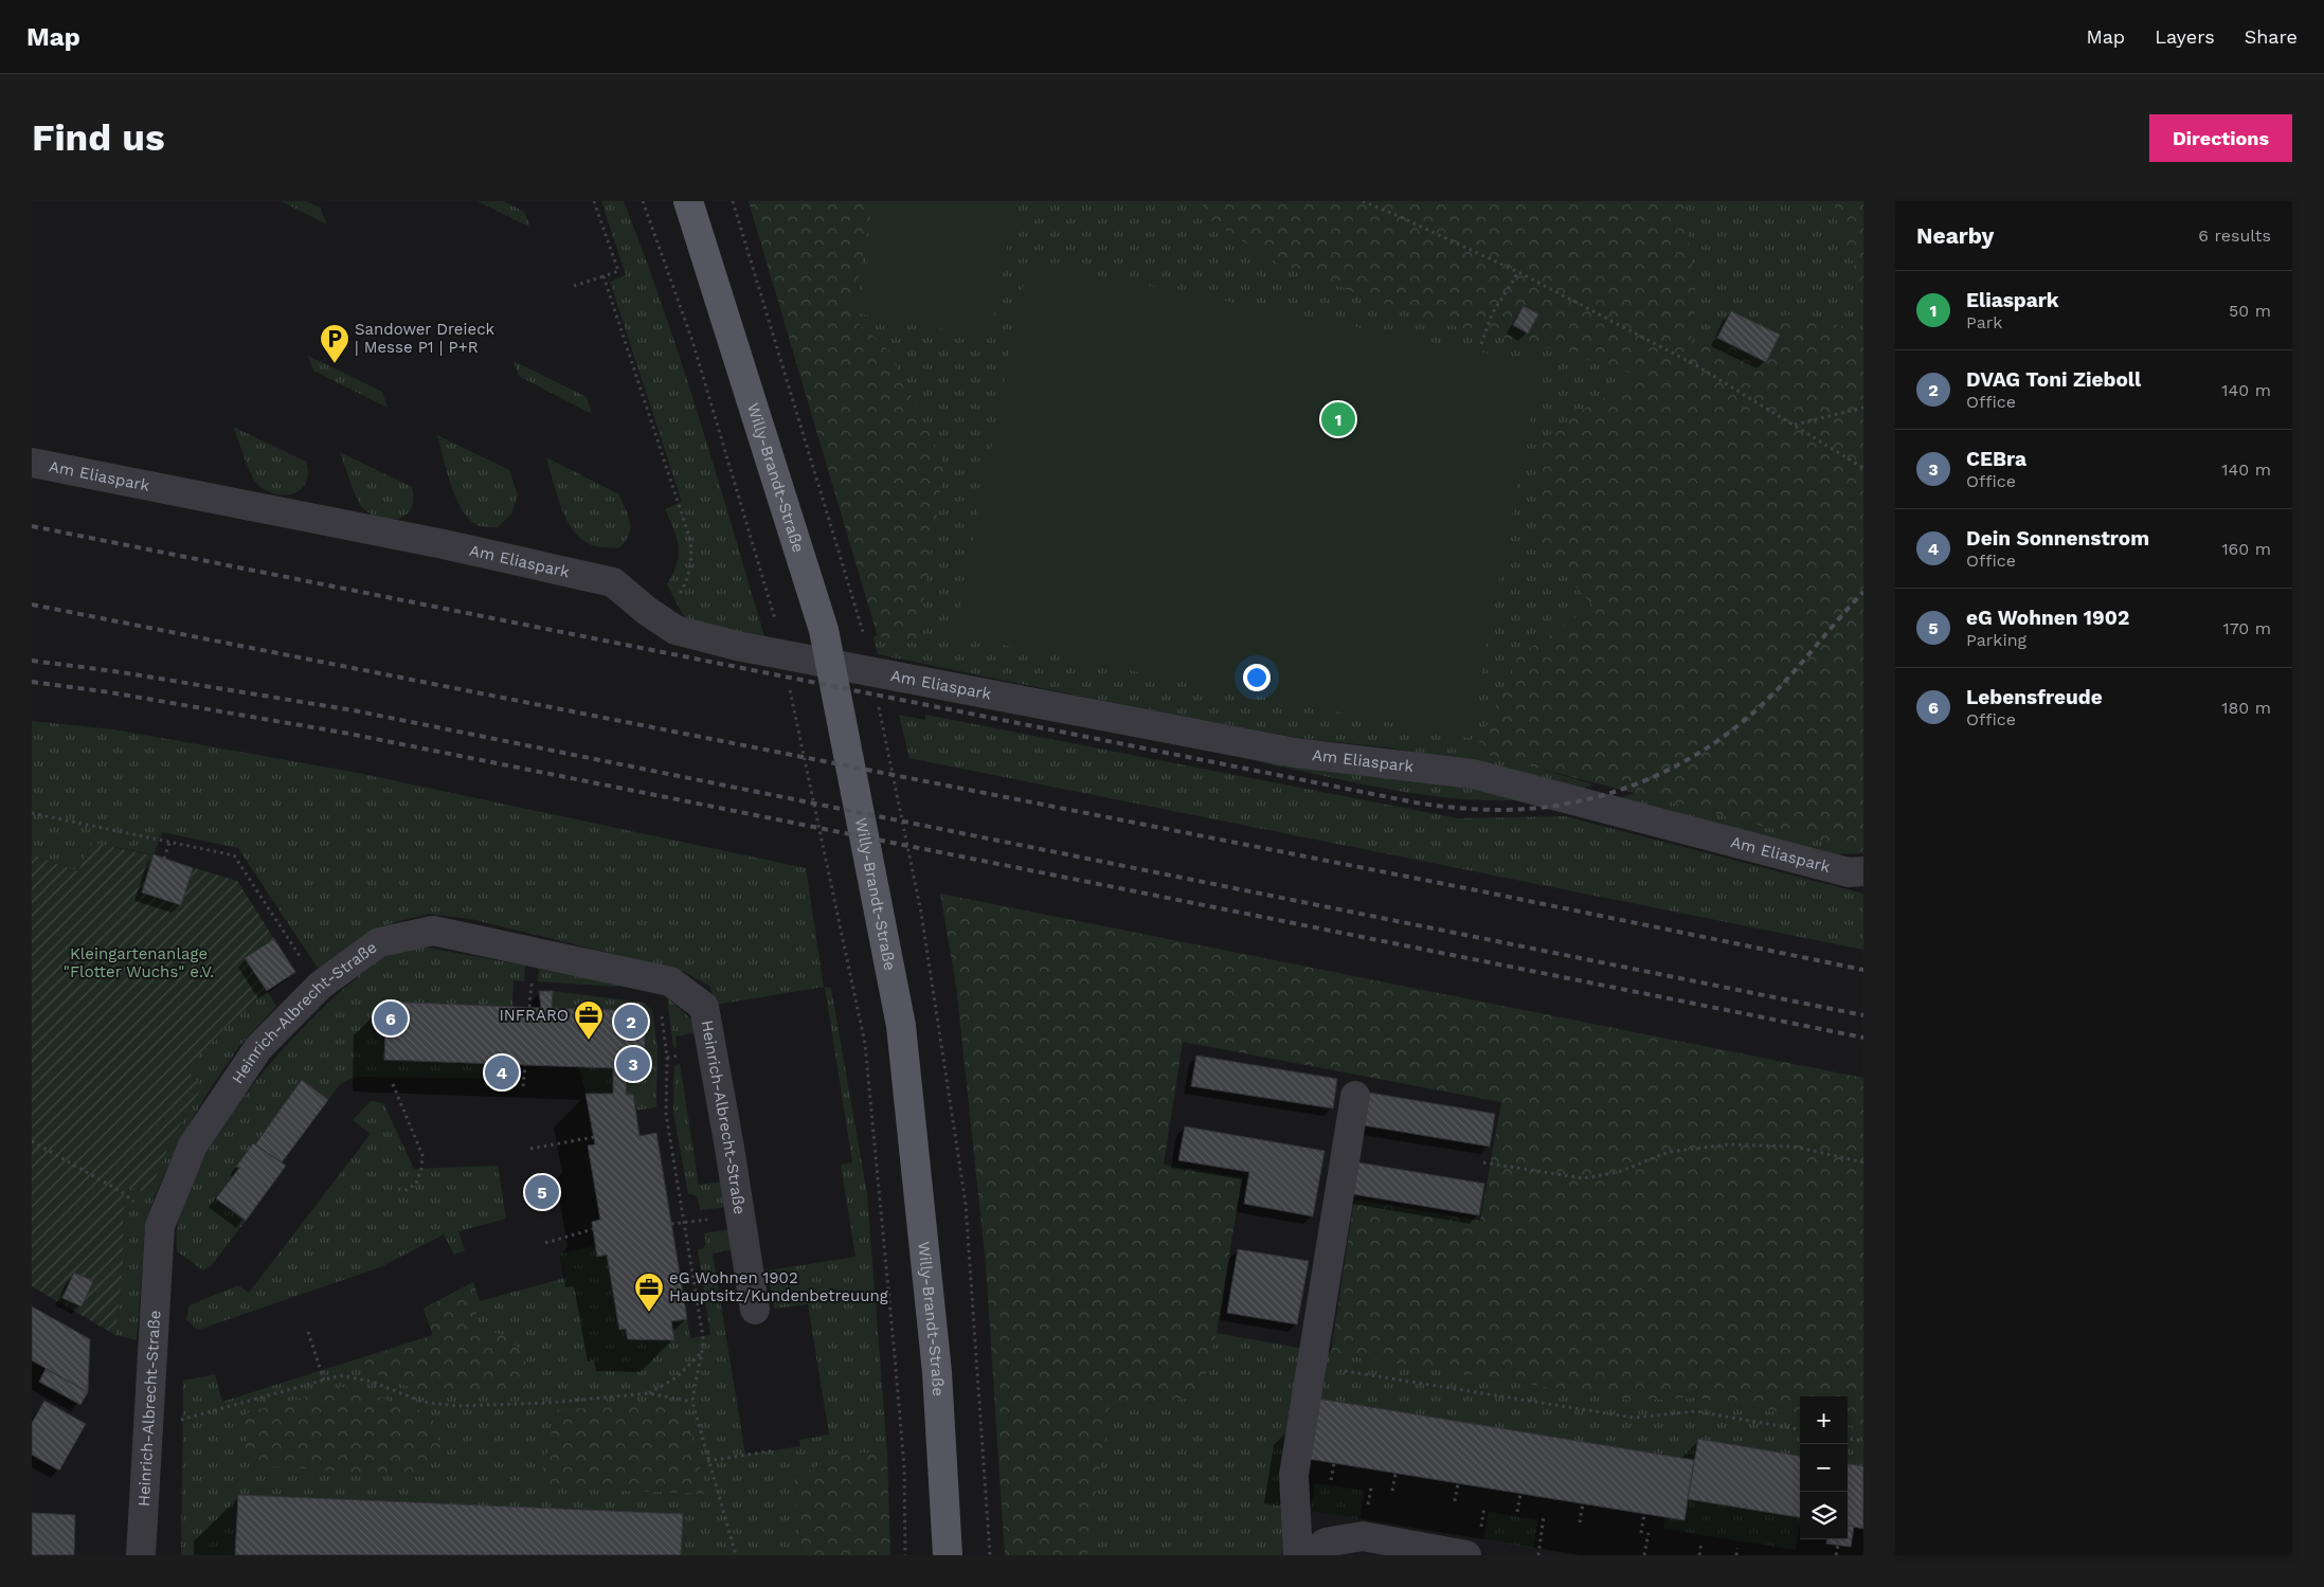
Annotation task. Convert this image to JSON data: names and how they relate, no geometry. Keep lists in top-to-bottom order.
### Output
{
  "streets": {
    "main road": ["Willy-Brandt-Straße"],
    "street": ["Am Eliaspark", "Heinrich-Albrecht-Straße"]
  },
  "parks": ["Kleingartenanlage \"Flotter Wuchs\" e.V."],
  "places": {
    "parking": ["Sandower Dreieck | Messe P1 | P+R"],
    "office": ["INFRARO", "eG Wohnen 1902 Hauptsitz/Kundenbetreuung"]
  },
  "page": {
    "header": "Map",
    "nav": ["Map", "Layers", "Share"],
    "buttons": "Directions",
    "title": "Find us",
    "heading": ["Nearby", "6 results"],
    "list": [
      {
        "mark": "1",
        "name": "Eliaspark",
        "note": "Park",
        "value": "50 m"
      },
      {
        "mark": "2",
        "name": "DVAG Toni Zieboll",
        "note": "Office",
        "value": "140 m"
      },
      {
        "mark": "3",
        "name": "CEBra",
        "note": "Office",
        "value": "140 m"
      },
      {
        "mark": "4",
        "name": "Dein Sonnenstrom",
        "note": "Office",
        "value": "160 m"
      },
      {
        "mark": "5",
        "name": "eG Wohnen 1902",
        "note": "Parking",
        "value": "170 m"
      },
      {
        "mark": "6",
        "name": "Lebensfreude",
        "note": "Office",
        "value": "180 m"
      }
    ],
    "pins": [
      "1",
      "6",
      "2",
      "3",
      "4",
      "5"
    ],
    "map_buttons": ["+", "−"]
  }
}
